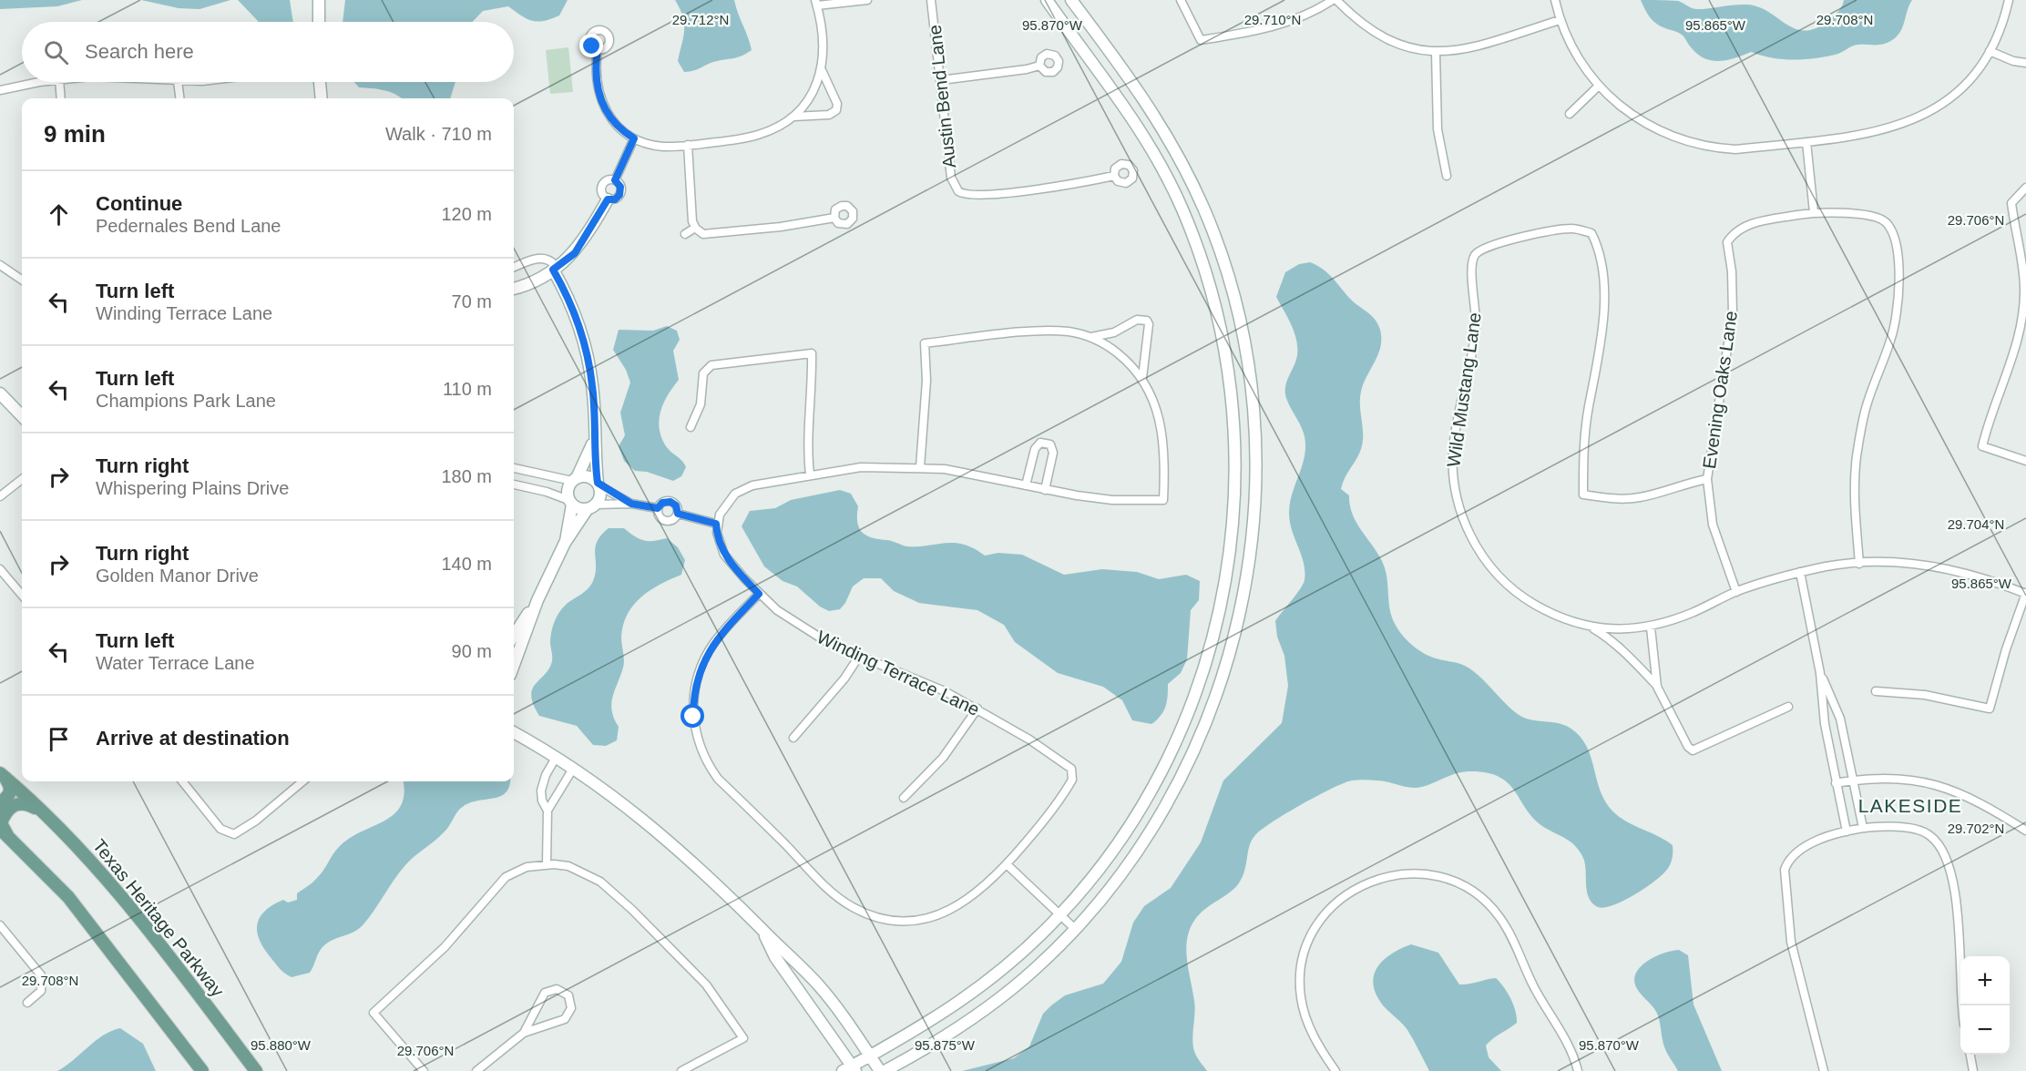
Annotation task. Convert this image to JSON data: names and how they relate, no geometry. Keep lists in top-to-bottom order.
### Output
{
  "streets": {
    "main road": ["Texas Heritage Parkway"],
    "street": [
      "Austin Bend Lane",
      "Wild Mustang Lane",
      "Evening Oaks Lane",
      "Winding Terrace Lane"
    ]
  },
  "crossings": [
    ["Wild Mustang Lane", "Evening Oaks Lane"]
  ],
  "districts": ["LAKESIDE"],
  "page": {
    "search": "Search here",
    "heading": ["9 min", "Walk · 710 m"],
    "list": [
      ["Continue", "Pedernales Bend Lane", "120 m"],
      ["Turn left", "Winding Terrace Lane", "70 m"],
      ["Turn left", "Champions Park Lane", "110 m"],
      ["Turn right", "Whispering Plains Drive", "180 m"],
      ["Turn right", "Golden Manor Drive", "140 m"],
      ["Turn left", "Water Terrace Lane", "90 m"],
      "Arrive at destination"
    ],
    "map_buttons": ["+", "−"]
  },
  "coordinates": [
    "29.712°N",
    "29.710°N",
    "29.708°N",
    "95.870°W",
    "95.865°W",
    "29.706°N",
    "29.704°N",
    "29.702°N",
    "95.880°W",
    "95.875°W"
  ]
}
